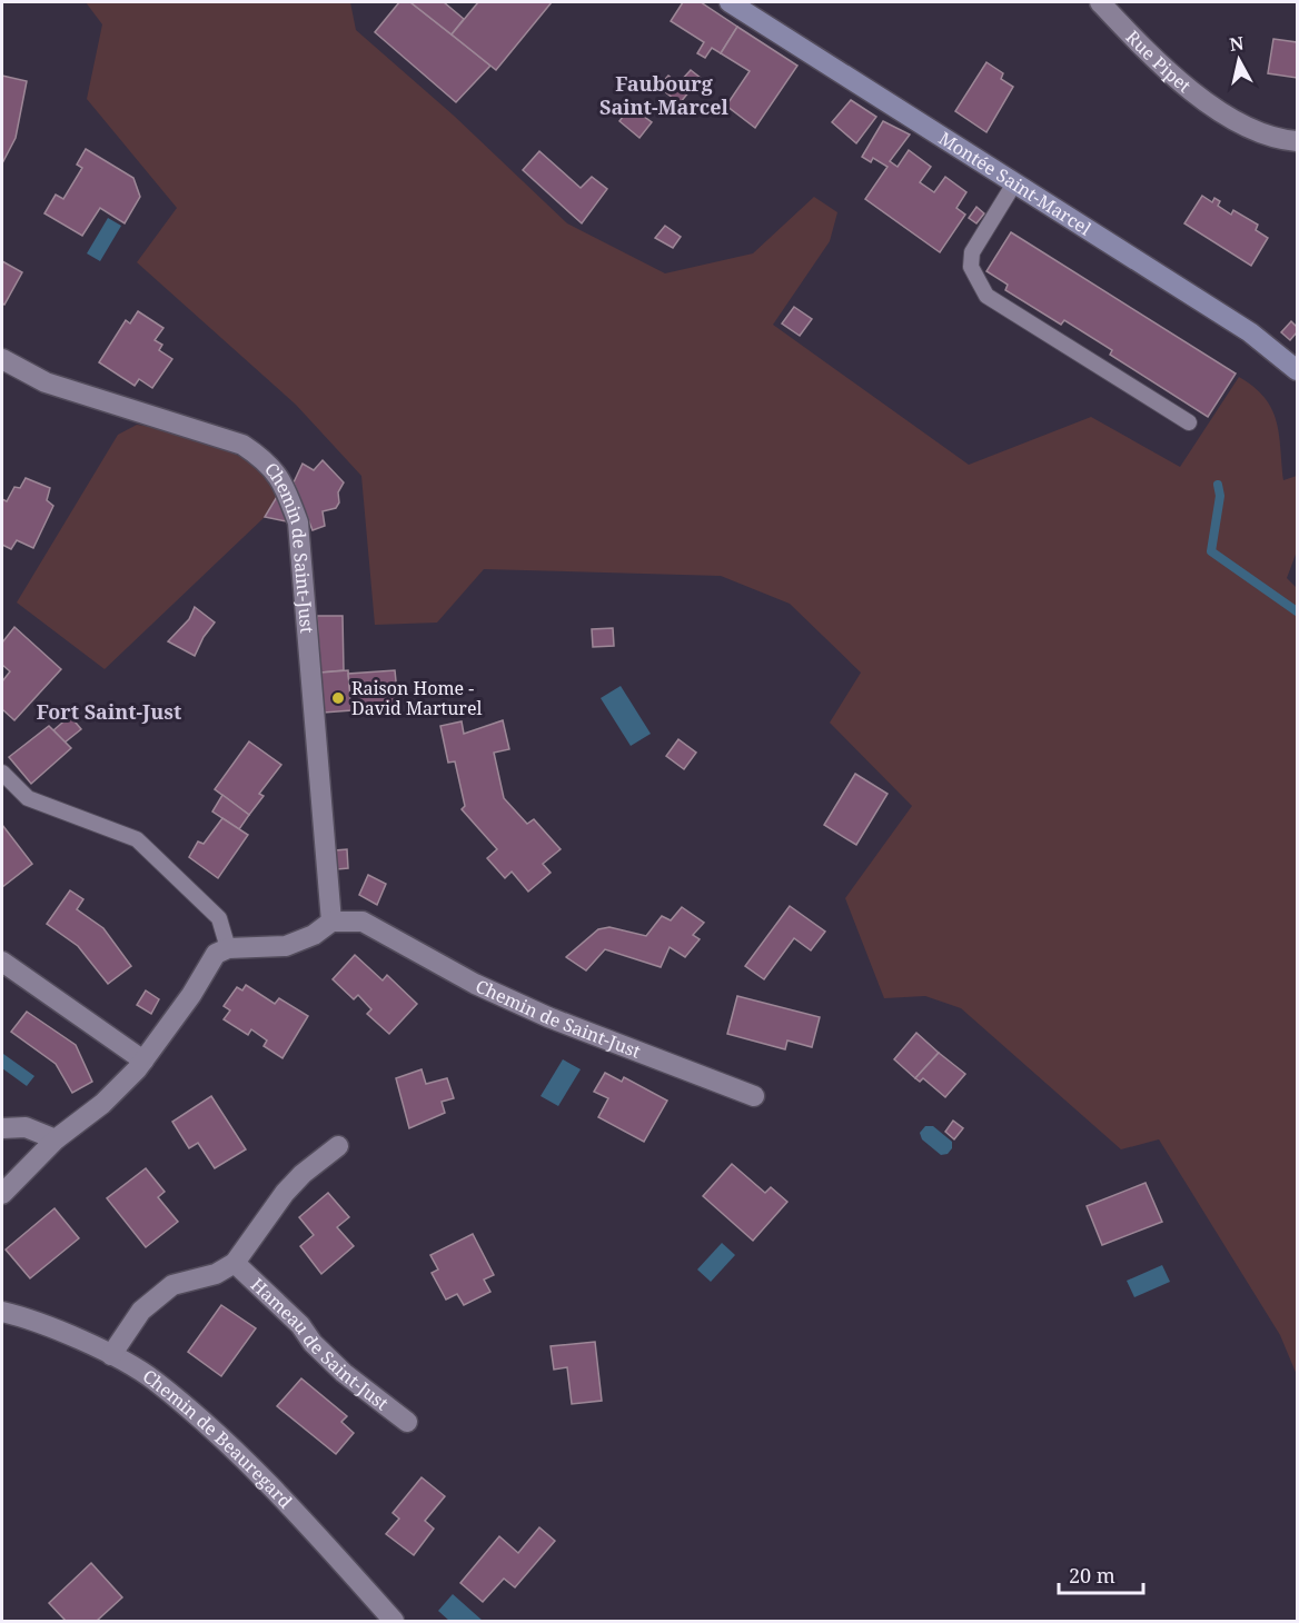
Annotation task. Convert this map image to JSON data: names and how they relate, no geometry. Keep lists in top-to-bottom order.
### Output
{
  "streets": {
    "main road": ["Montée Saint-Marcel"],
    "street": [
      "Rue Pipet",
      "Chemin de Saint-Just",
      "Hameau de Saint-Just",
      "Chemin de Beauregard"
    ]
  },
  "crossings": [
    ["Hameau de Saint-Just", "Chemin de Beauregard"]
  ],
  "districts": ["Faubourg Saint-Marcel", "Fort Saint-Just"],
  "places": ["Raison Home - David Marturel"],
  "scale_bar": "20 m",
  "north": "top"
}
